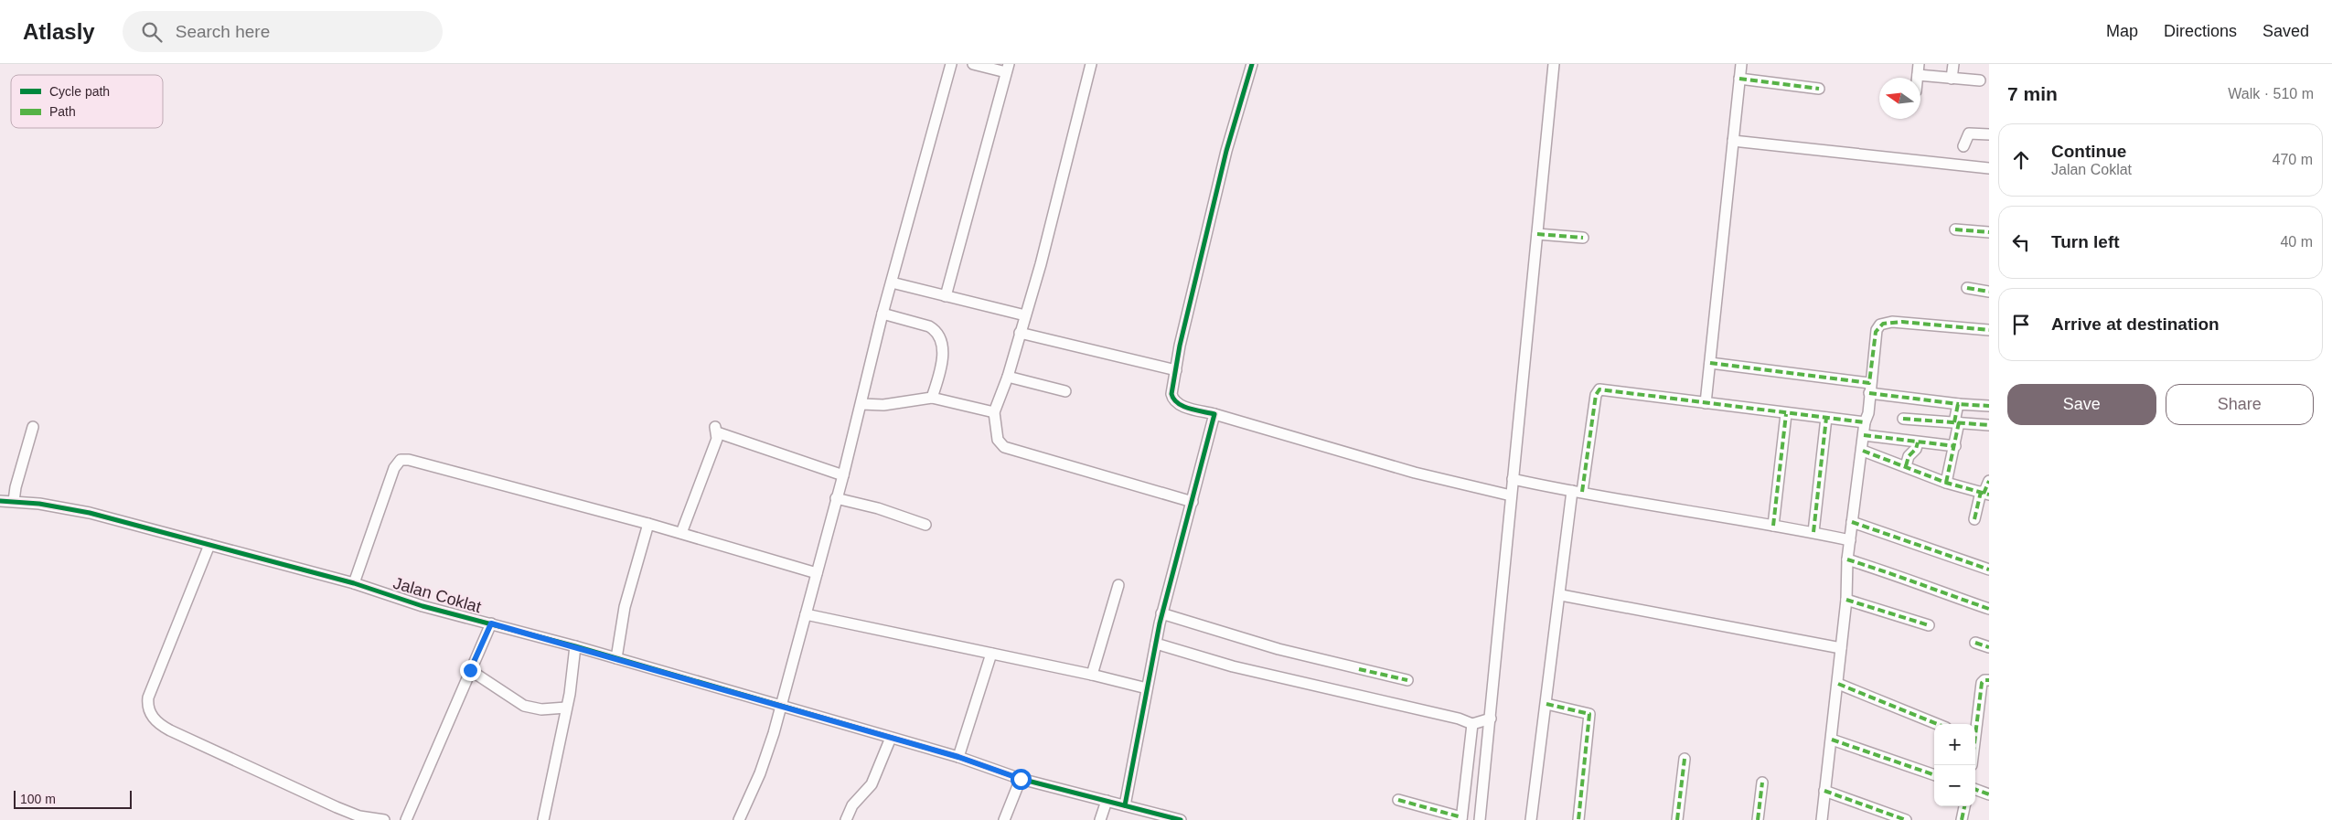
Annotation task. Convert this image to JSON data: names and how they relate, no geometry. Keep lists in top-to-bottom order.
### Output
{
  "streets": {
    "street": ["Jalan Coklat"]
  },
  "legend": ["Cycle path", "Path"],
  "scale_bar": "100 m",
  "north": "left",
  "page": {
    "header": "Atlasly",
    "search": "Search here",
    "nav": ["Map", "Directions", "Saved"],
    "heading": ["7 min", "Walk · 510 m"],
    "list": [
      ["Continue", "Jalan Coklat", "470 m"],
      ["Turn left", "40 m"],
      "Arrive at destination"
    ],
    "buttons": ["Save", "Share"],
    "map_buttons": ["+", "−"],
    "scale": "100 m"
  }
}
